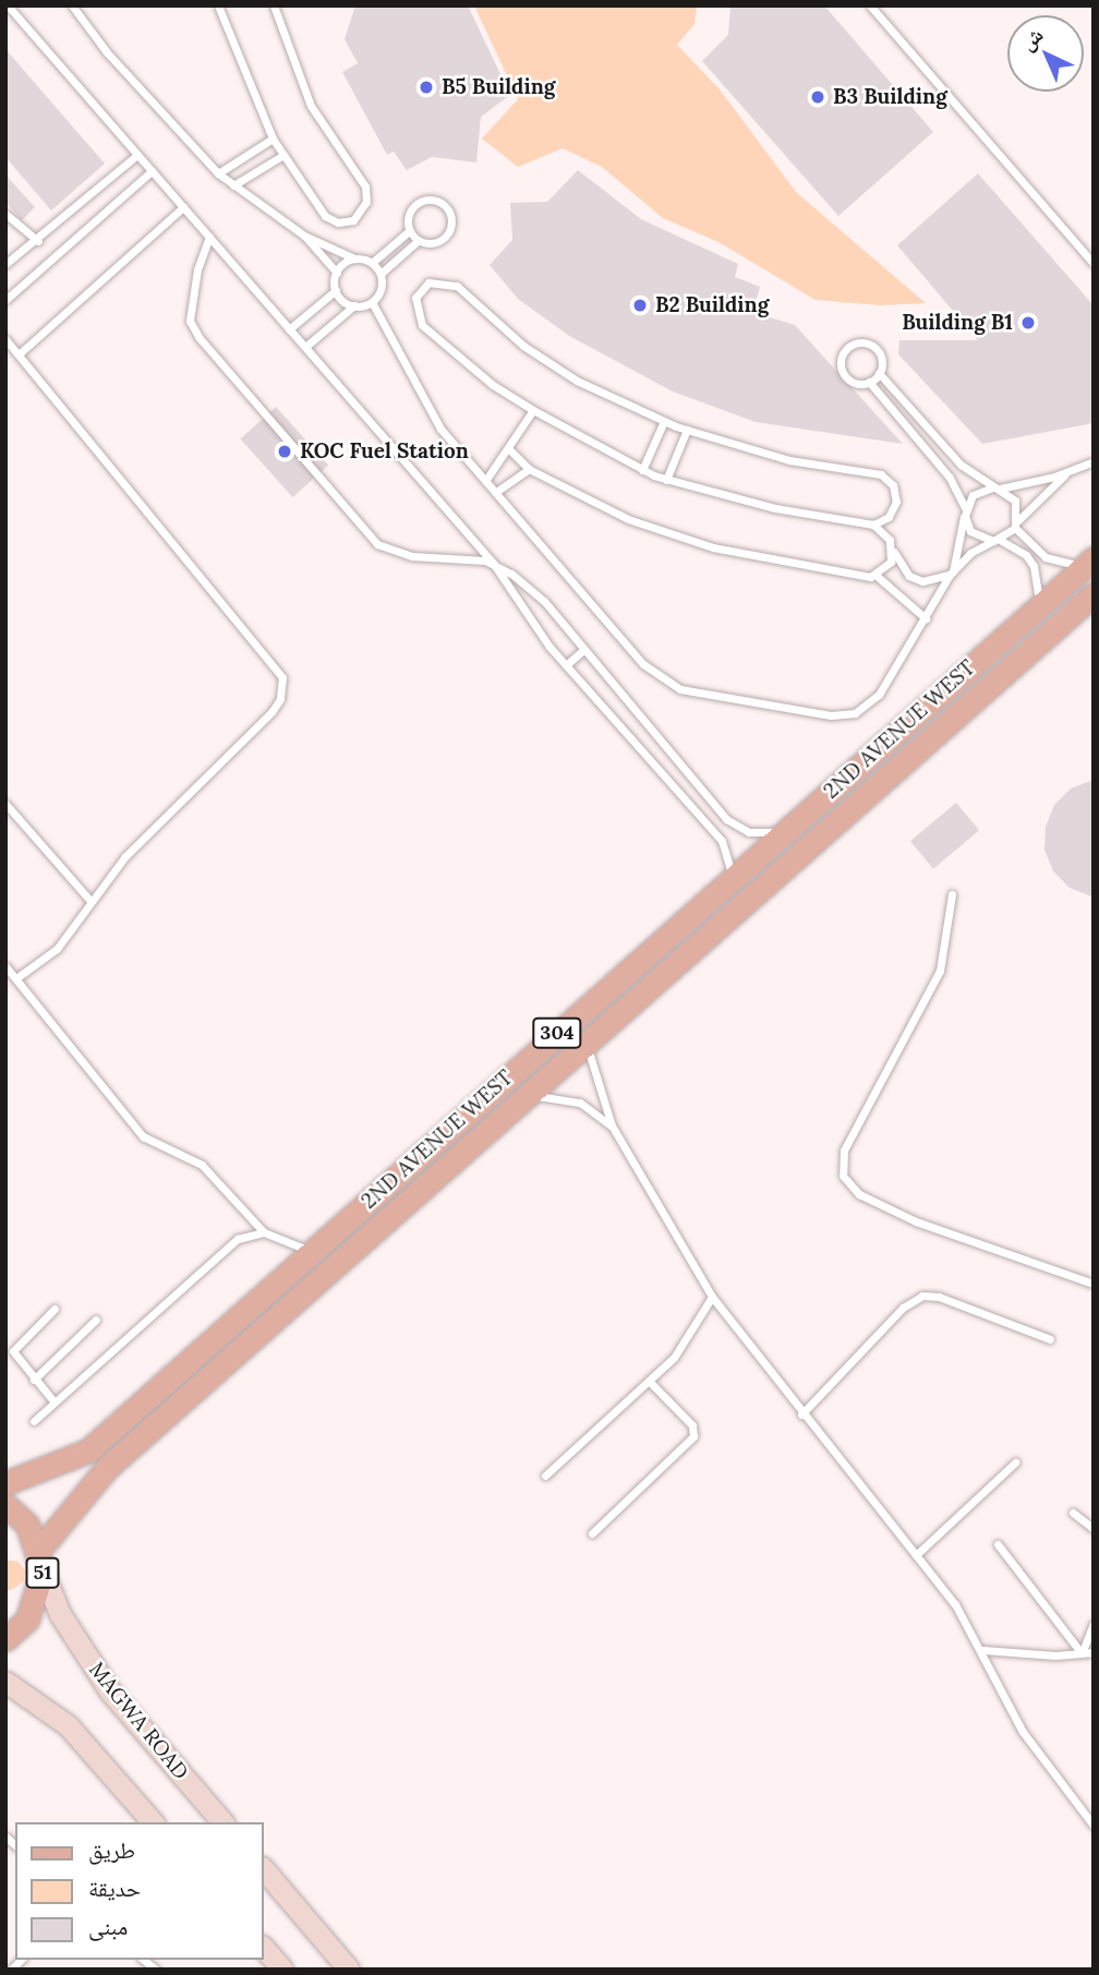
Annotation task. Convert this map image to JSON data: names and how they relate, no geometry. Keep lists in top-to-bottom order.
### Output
{
  "streets": {
    "main road": ["2ND AVENUE WEST", "304", "51"],
    "street": ["MAGWA ROAD"]
  },
  "crossings": [
    ["2ND AVENUE WEST", "51"],
    ["2ND AVENUE WEST", "MAGWA ROAD"],
    ["51", "MAGWA ROAD"]
  ],
  "places": [
    "B5 Building",
    "B3 Building",
    "B2 Building",
    "Building B1",
    "KOC Fuel Station"
  ],
  "legend": ["طريق", "حديقة", "مبنى"],
  "north": "top left"
}
